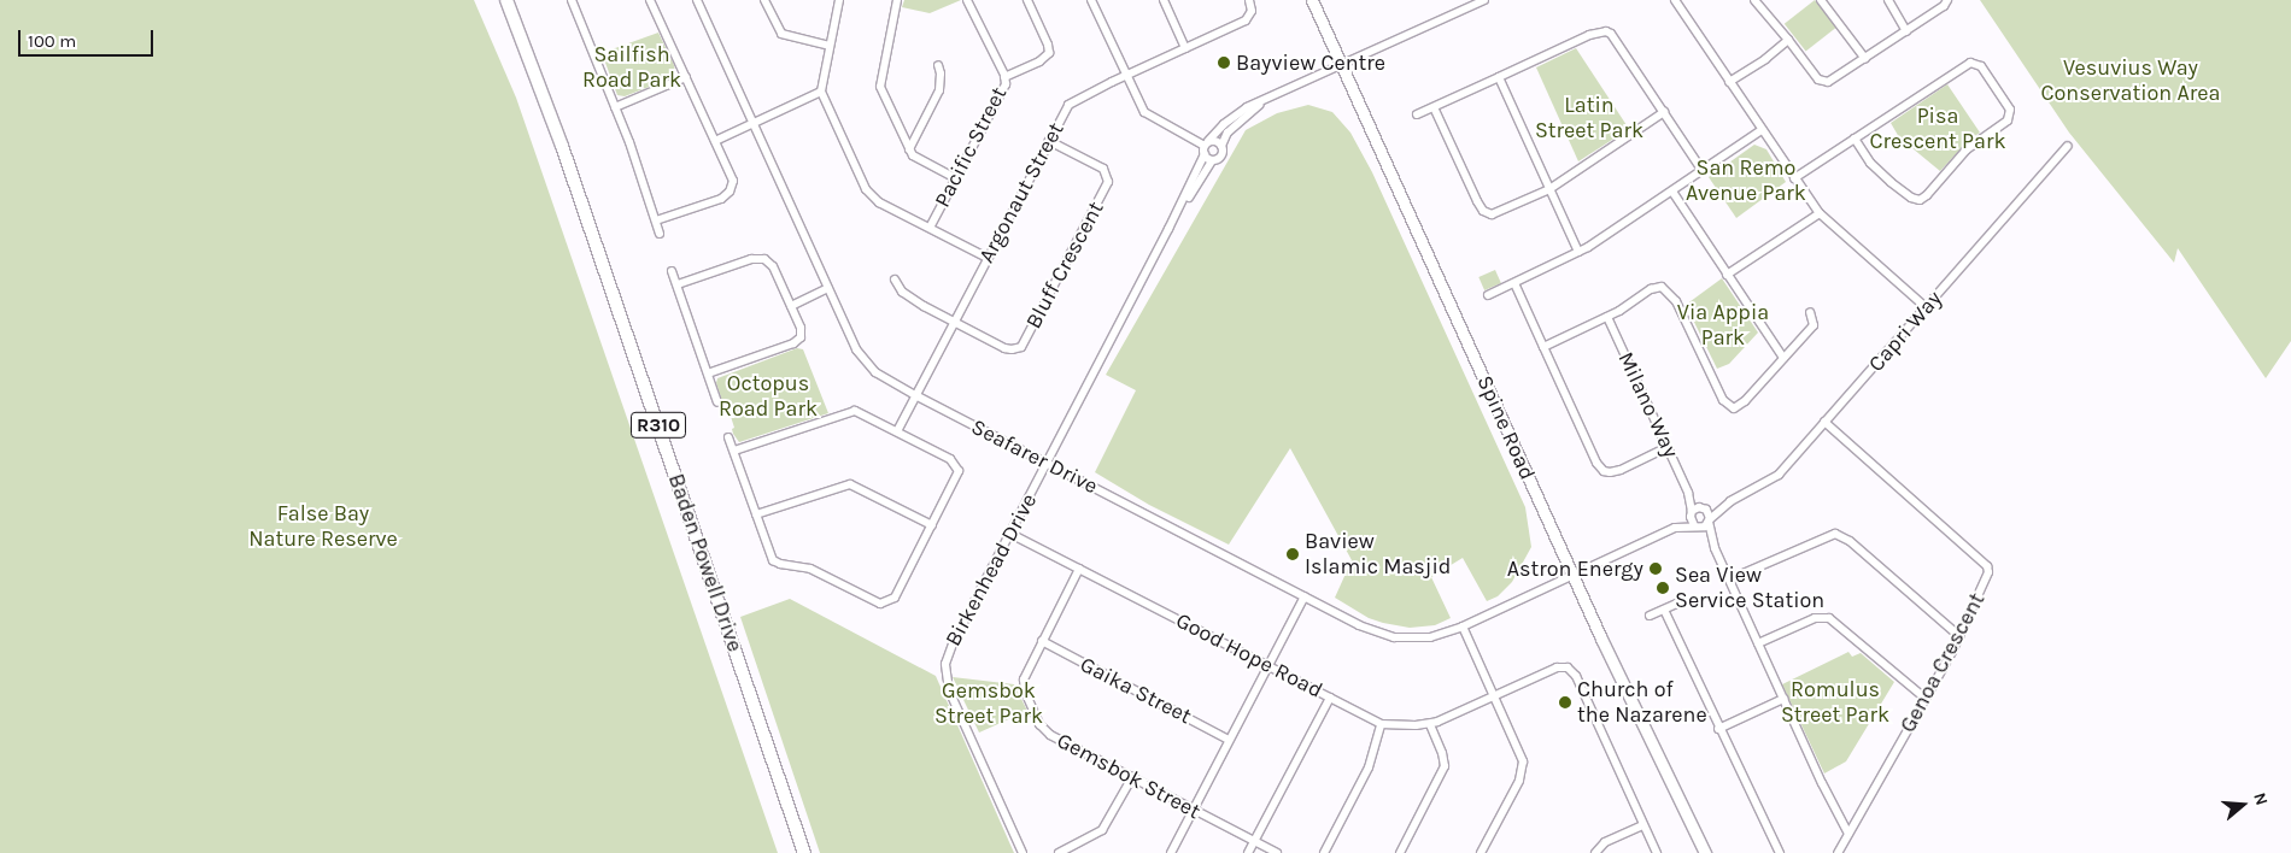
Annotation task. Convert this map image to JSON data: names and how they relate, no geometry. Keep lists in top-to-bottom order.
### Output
{
  "streets": {
    "main road": ["R310", "Spine Road", "Baden Powell Drive"],
    "street": [
      "Pacific Street",
      "Argonaut Street",
      "Bluff Crescent",
      "Capri Way",
      "Milano Way",
      "Seafarer Drive",
      "Birkenhead Drive",
      "Good Hope Road",
      "Genoa Crescent",
      "Gaika Street",
      "Gemsbok Street"
    ]
  },
  "crossings": [
    ["Argonaut Street", "Bluff Crescent"],
    ["Argonaut Street", "Seafarer Drive"],
    ["Capri Way", "Milano Way"],
    ["Capri Way", "Spine Road"],
    ["Capri Way", "Seafarer Drive"],
    ["Capri Way", "Genoa Crescent"],
    ["Spine Road", "Seafarer Drive"],
    ["Spine Road", "Birkenhead Drive"],
    ["Seafarer Drive", "Birkenhead Drive"],
    ["Birkenhead Drive", "Good Hope Road"],
    ["Good Hope Road", "Gemsbok Street"],
    ["Gaika Street", "Gemsbok Street"]
  ],
  "parks": [
    "Sailfish Road Park",
    "Vesuvius Way Conservation Area",
    "Latin Street Park",
    "Pisa Crescent Park",
    "San Remo Avenue Park",
    "Via Appia Park",
    "Octopus Road Park",
    "False Bay Nature Reserve",
    "Romulus Street Park",
    "Gemsbok Street Park"
  ],
  "places": [
    "Bayview Centre",
    "Baview Islamic Masjid",
    "Astron Energy",
    "Sea View Service Station",
    "Church of the Nazarene"
  ],
  "scale_bar": "100 m",
  "north": "right"
}
